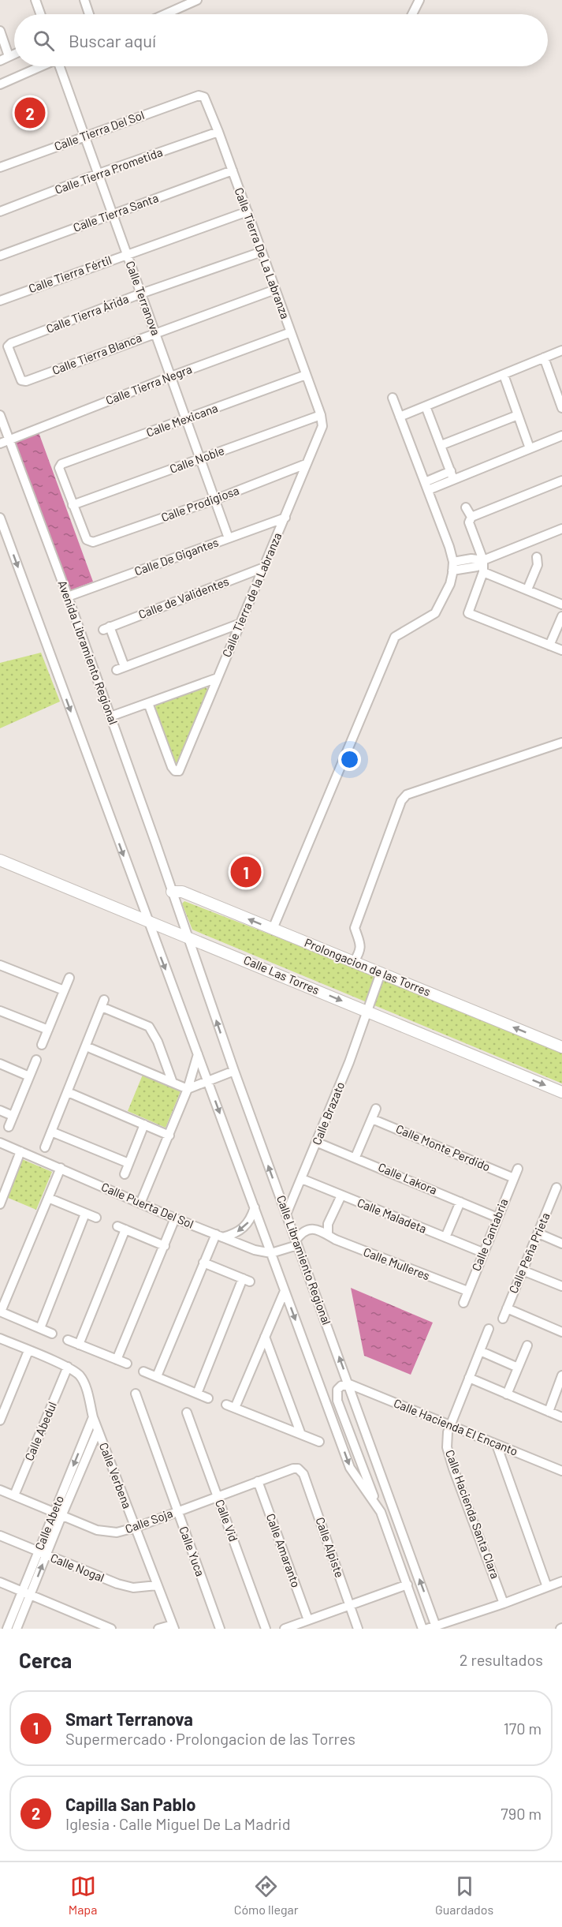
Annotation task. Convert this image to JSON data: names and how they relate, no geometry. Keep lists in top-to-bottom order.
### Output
{
  "streets": {
    "main road": ["Prolongacion de las Torres", "Calle Las Torres"],
    "street": [
      "Calle Tierra Del Sol",
      "Calle Tierra Prometida",
      "Calle Tierra Santa",
      "Calle Tierra De La Labranza",
      "Calle Tierra Fértil",
      "Calle Terranova",
      "Calle Tierra Árida",
      "Calle Tierra Blanca",
      "Calle Tierra Negra",
      "Calle Mexicana",
      "Calle Noble",
      "Calle Prodigiosa",
      "Calle De Gigantes",
      "Calle Tierra de la Labranza",
      "Calle de Validentes",
      "Avenida Libramiento Regional",
      "Calle Brazato",
      "Calle Monte Perdido",
      "Calle Lakora",
      "Calle Puerta Del Sol",
      "Calle Maladeta",
      "Calle Cantabria",
      "Calle Peña Prieta",
      "Calle Libramiento Regional",
      "Calle Mulleres",
      "Calle Hacienda El Encanto",
      "Calle Abedul",
      "Calle Verbena",
      "Calle Hacienda Santa Clara",
      "Calle Vid",
      "Calle Soja",
      "Calle Abeto",
      "Calle Alpiste",
      "Calle Amaranto",
      "Calle Yuca",
      "Calle Nogal"
    ]
  },
  "crossings": [
    ["Calle Tierra Del Sol", "Calle Tierra De La Labranza"],
    ["Calle Tierra Del Sol", "Calle Terranova"],
    ["Calle Tierra Prometida", "Calle Tierra De La Labranza"],
    ["Calle Tierra Prometida", "Calle Terranova"],
    ["Calle Tierra Santa", "Calle Tierra De La Labranza"],
    ["Calle Tierra Santa", "Calle Terranova"],
    ["Calle Tierra De La Labranza", "Calle Tierra Fértil"],
    ["Calle Tierra De La Labranza", "Calle Tierra Árida"],
    ["Calle Tierra De La Labranza", "Calle Tierra Blanca"],
    ["Calle Tierra De La Labranza", "Calle Tierra Negra"],
    ["Calle Tierra De La Labranza", "Calle Mexicana"],
    ["Calle Tierra De La Labranza", "Calle Noble"],
    ["Calle Tierra De La Labranza", "Calle Tierra de la Labranza"],
    ["Calle Tierra Fértil", "Calle Terranova"],
    ["Calle Terranova", "Calle Tierra Árida"],
    ["Calle Terranova", "Calle Tierra Blanca"],
    ["Calle Terranova", "Calle Tierra Negra"],
    ["Calle Terranova", "Calle Mexicana"],
    ["Calle Terranova", "Calle Noble"],
    ["Calle Terranova", "Calle Prodigiosa"],
    ["Calle Terranova", "Calle De Gigantes"],
    ["Calle Tierra Árida", "Calle Tierra Blanca"],
    ["Calle Tierra Negra", "Avenida Libramiento Regional"],
    ["Calle Mexicana", "Calle Noble"],
    ["Calle Mexicana", "Calle Prodigiosa"],
    ["Calle Noble", "Calle Prodigiosa"],
    ["Calle Noble", "Calle Tierra de la Labranza"],
    ["Calle Prodigiosa", "Calle Tierra de la Labranza"],
    ["Calle De Gigantes", "Calle Tierra de la Labranza"],
    ["Calle De Gigantes", "Avenida Libramiento Regional"],
    ["Calle Tierra de la Labranza", "Calle de Validentes"],
    ["Avenida Libramiento Regional", "Prolongacion de las Torres"],
    ["Avenida Libramiento Regional", "Calle Libramiento Regional"],
    ["Prolongacion de las Torres", "Calle Brazato"],
    ["Prolongacion de las Torres", "Calle Libramiento Regional"],
    ["Calle Las Torres", "Calle Brazato"],
    ["Calle Las Torres", "Calle Libramiento Regional"],
    ["Calle Brazato", "Calle Lakora"],
    ["Calle Brazato", "Calle Maladeta"],
    ["Calle Brazato", "Calle Libramiento Regional"],
    ["Calle Monte Perdido", "Calle Cantabria"],
    ["Calle Lakora", "Calle Cantabria"],
    ["Calle Maladeta", "Calle Cantabria"],
    ["Calle Cantabria", "Calle Mulleres"],
    ["Calle Libramiento Regional", "Calle Hacienda El Encanto"],
    ["Calle Hacienda El Encanto", "Calle Hacienda Santa Clara"],
    ["Calle Abedul", "Calle Verbena"],
    ["Calle Abedul", "Calle Soja"],
    ["Calle Verbena", "Calle Soja"],
    ["Calle Verbena", "Calle Abeto"],
    ["Calle Verbena", "Calle Nogal"],
    ["Calle Vid", "Calle Soja"],
    ["Calle Soja", "Calle Abeto"],
    ["Calle Soja", "Calle Alpiste"],
    ["Calle Soja", "Calle Amaranto"],
    ["Calle Soja", "Calle Yuca"],
    ["Calle Abeto", "Calle Nogal"]
  ],
  "one_way": ["Prolongacion de las Torres", "Calle Las Torres"],
  "page": {
    "search": "Buscar aquí",
    "pins": ["2", "1"],
    "heading": ["Cerca", "2 resultados"],
    "list": [
      {
        "mark": "1",
        "name": "Smart Terranova",
        "note": "Supermercado · Prolongacion de las Torres",
        "value": "170 m"
      },
      {
        "mark": "2",
        "name": "Capilla San Pablo",
        "note": "Iglesia · Calle Miguel De La Madrid",
        "value": "790 m"
      }
    ],
    "nav": ["Mapa", "Cómo llegar", "Guardados"]
  }
}
